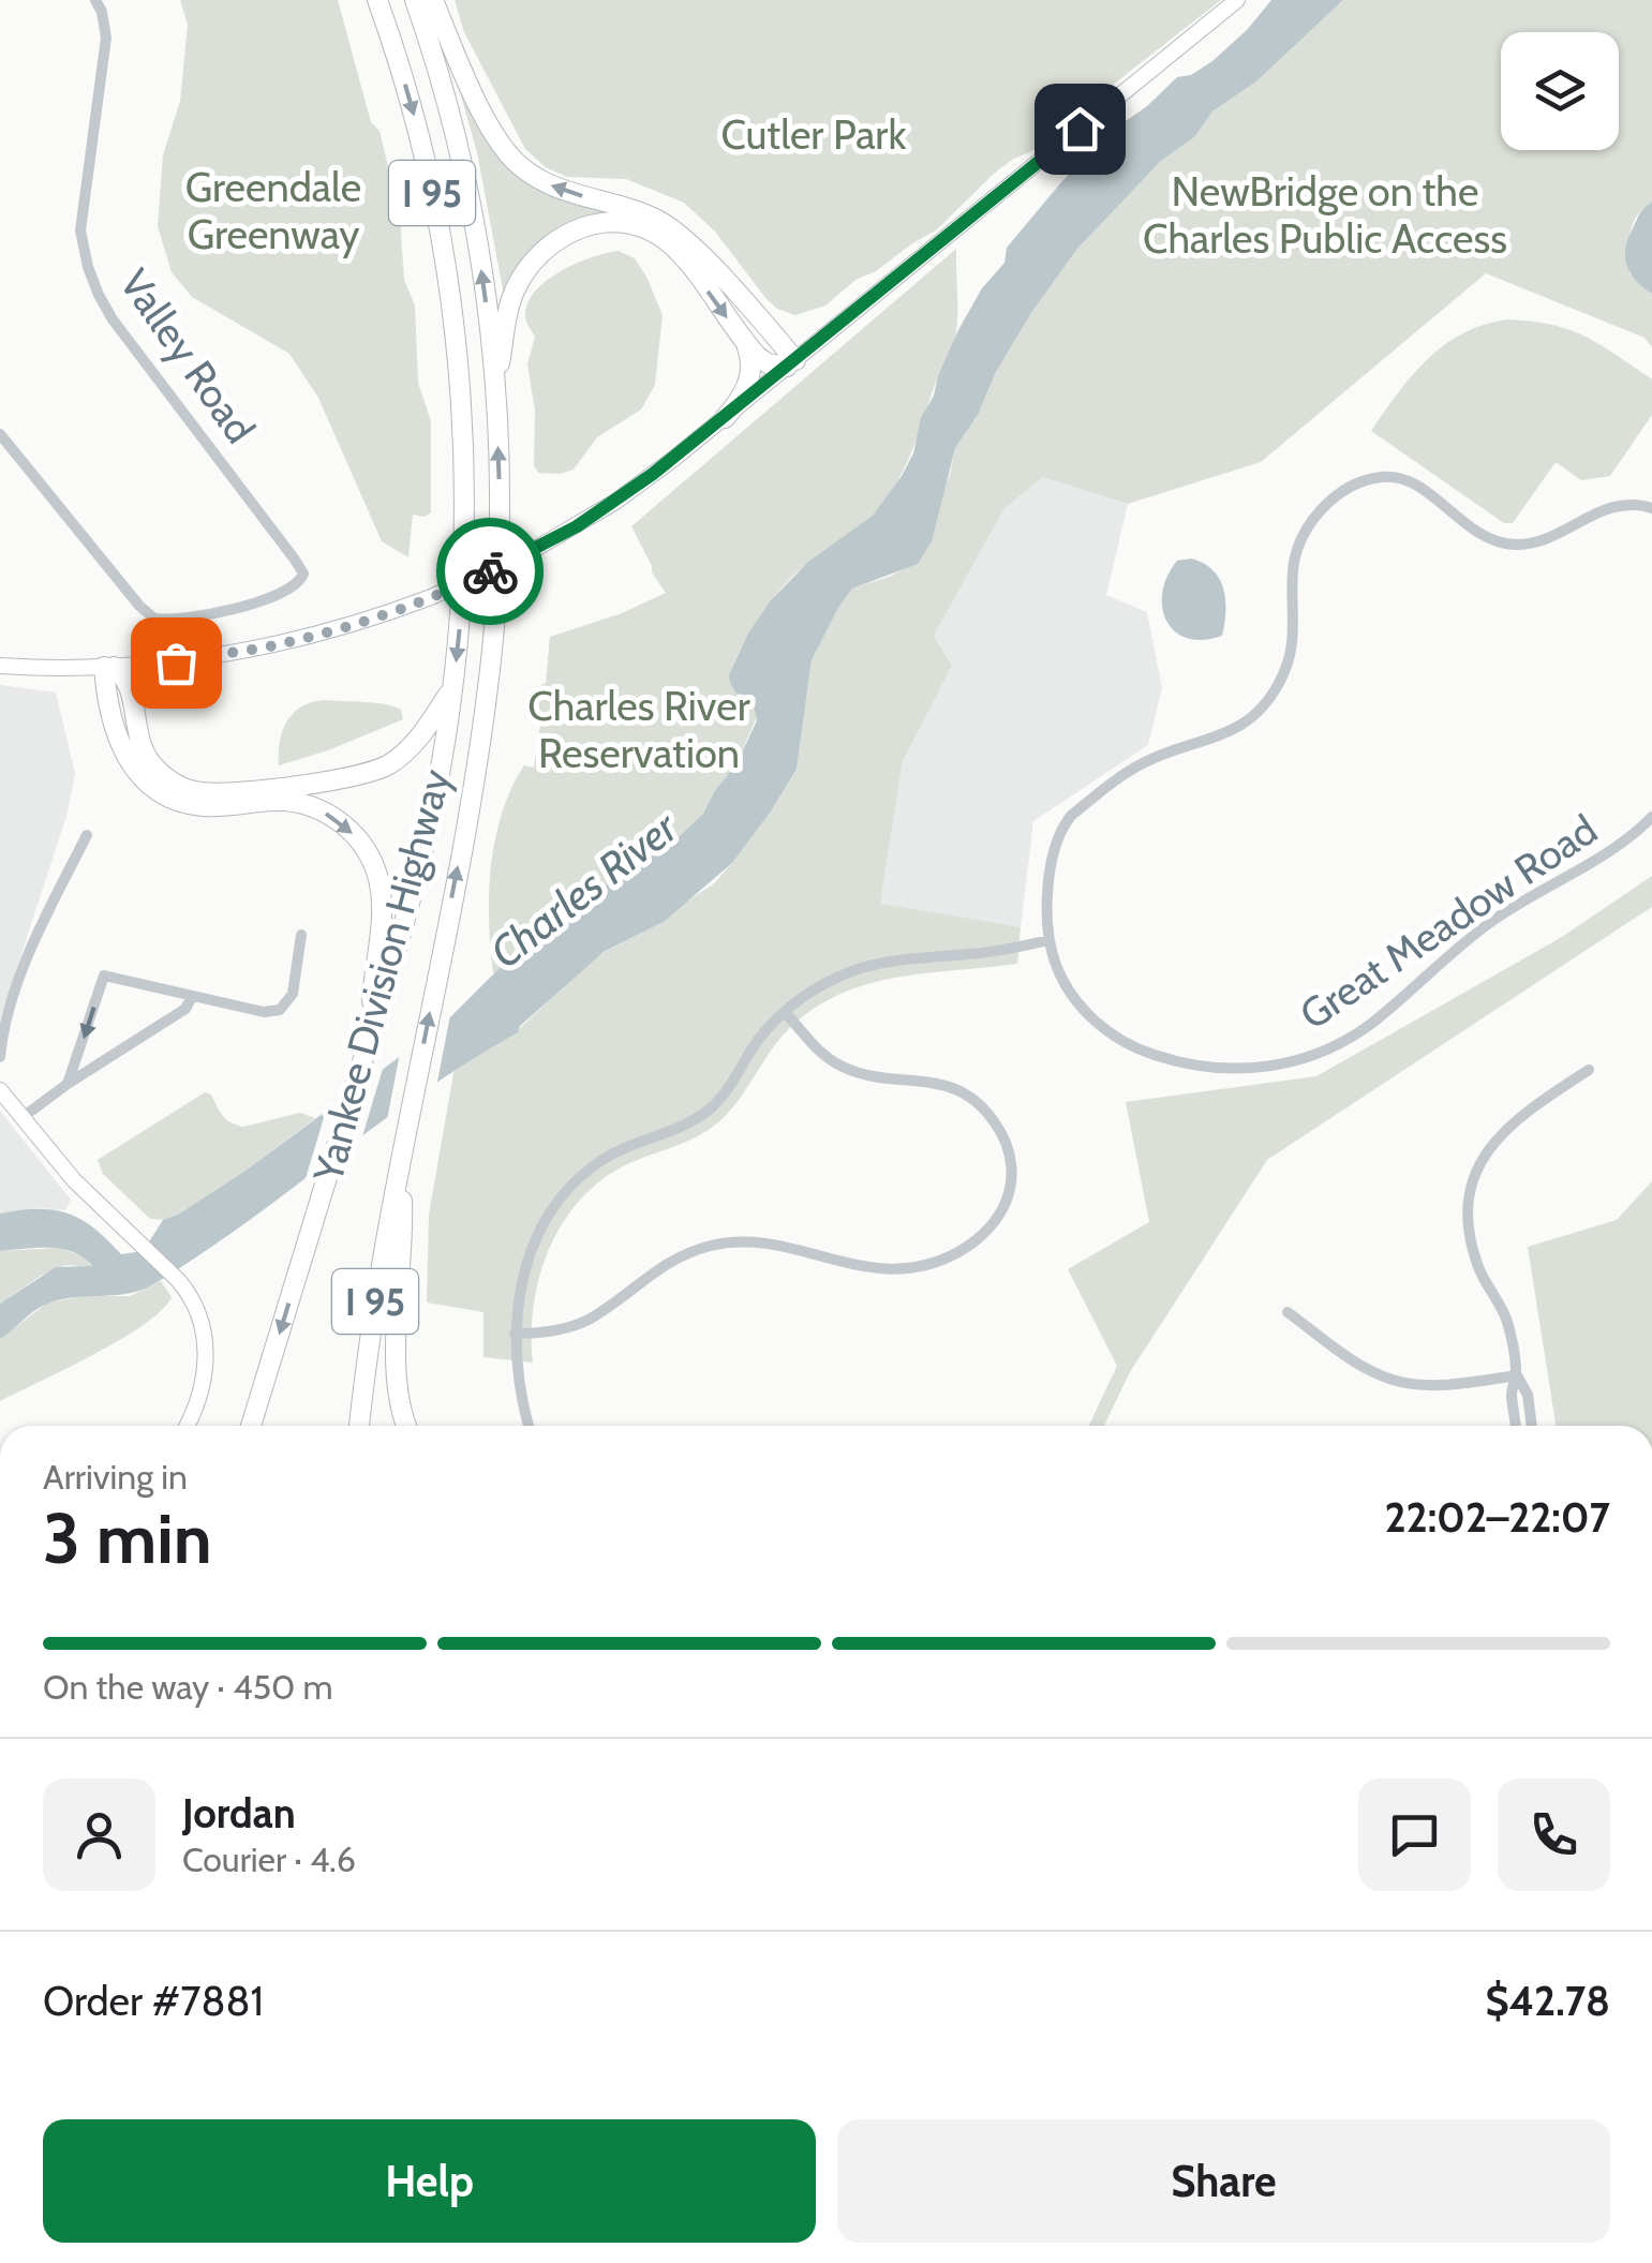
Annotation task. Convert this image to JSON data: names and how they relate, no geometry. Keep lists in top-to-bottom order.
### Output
{
  "streets": {
    "highway": ["I 95", "Yankee Division Highway"],
    "street": ["Valley Road", "Great Meadow Road"]
  },
  "water": ["Charles River"],
  "parks": [
    "Cutler Park",
    "Greendale Greenway",
    "NewBridge on the Charles Public Access",
    "Charles River Reservation"
  ],
  "page": {
    "heading": ["3 min", "Arriving in", "22:02–22:07"],
    "panel": [
      "Jordan",
      "Courier · 4.6",
      "Order #7881",
      "$42.78"
    ],
    "bar": "On the way · 450 m",
    "buttons": ["Help", "Share"]
  }
}
